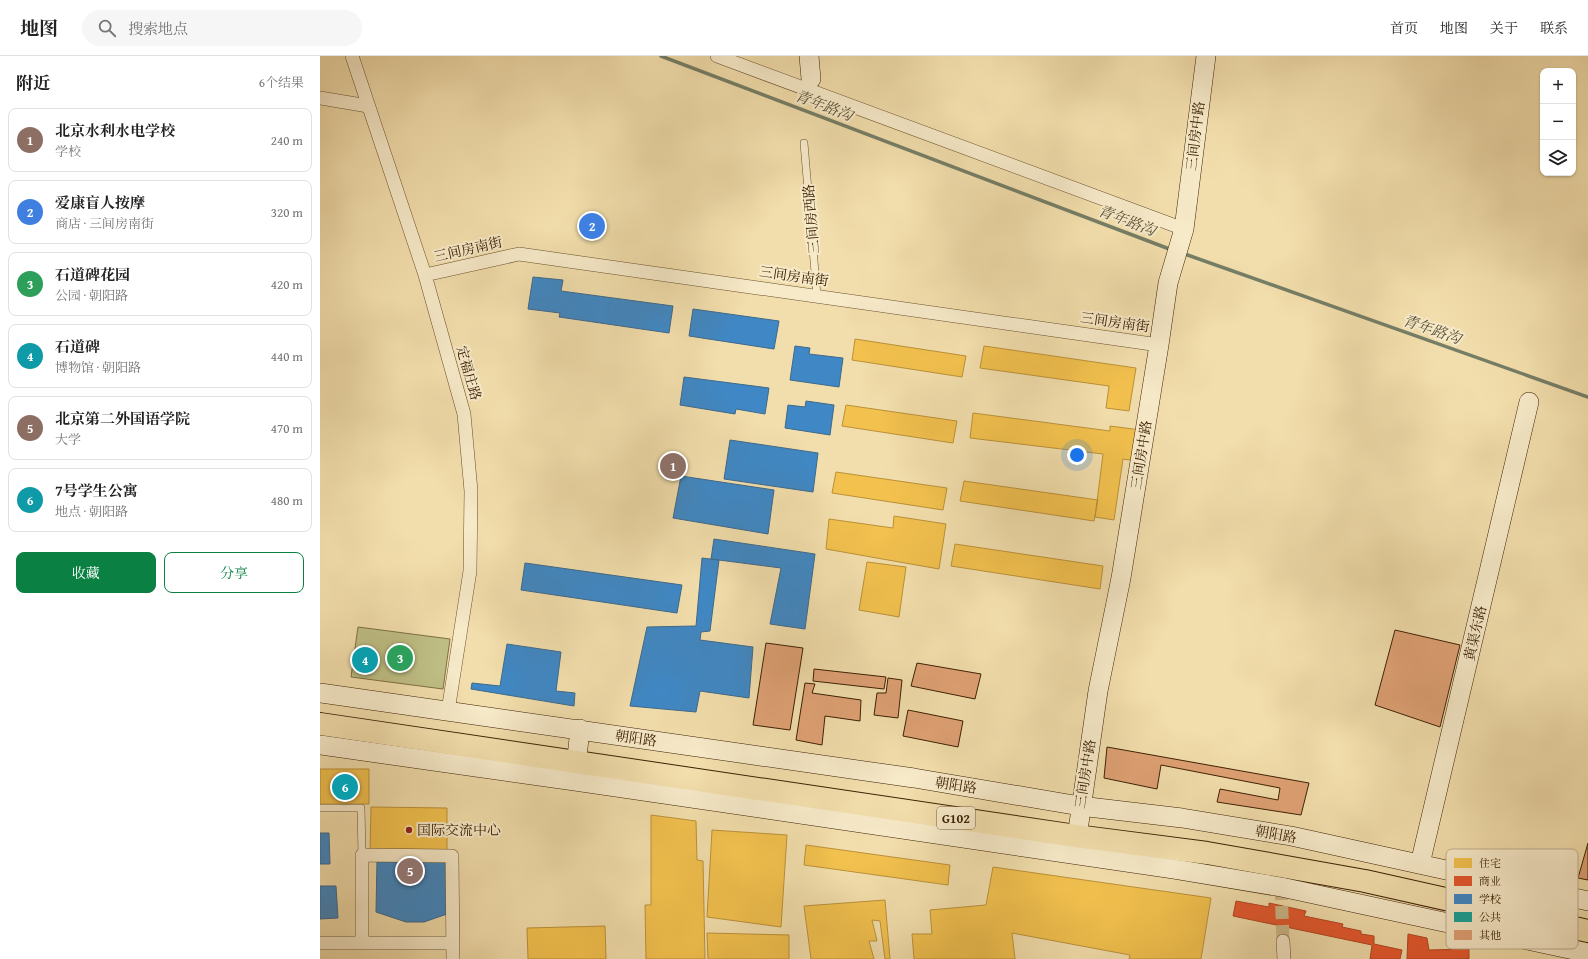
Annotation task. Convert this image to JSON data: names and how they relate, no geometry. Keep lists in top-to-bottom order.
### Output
{
  "streets": {
    "highway": ["朝阳路", "G102"],
    "street": [
      "三间房中路",
      "三间房南街",
      "定福庄路",
      "黄渠东路"
    ],
    "lane": ["三间房西路"]
  },
  "crossings": [
    ["三间房中路", "三间房南街"],
    ["三间房中路", "朝阳路"],
    ["三间房西路", "三间房南街"],
    ["三间房南街", "定福庄路"],
    ["定福庄路", "朝阳路"],
    ["黄渠东路", "朝阳路"]
  ],
  "water": ["青年路沟"],
  "places": ["国际交流中心"],
  "legend": [
    "住宅",
    "商业",
    "学校",
    "公共",
    "其他"
  ],
  "page": {
    "header": "地图",
    "search": "搜索地点",
    "nav": [
      "首页",
      "地图",
      "关于",
      "联系"
    ],
    "heading": ["附近", "6个结果"],
    "map_buttons": ["+", "−"],
    "list": [
      {
        "mark": "1",
        "name": "北京水利水电学校",
        "note": "学校",
        "value": "240 m"
      },
      {
        "mark": "2",
        "name": "爱康盲人按摩",
        "note": "商店 · 三间房南街",
        "value": "320 m"
      },
      {
        "mark": "3",
        "name": "石道碑花园",
        "note": "公园 · 朝阳路",
        "value": "420 m"
      },
      {
        "mark": "4",
        "name": "石道碑",
        "note": "博物馆 · 朝阳路",
        "value": "440 m"
      },
      {
        "mark": "5",
        "name": "北京第二外国语学院",
        "note": "大学",
        "value": "470 m"
      },
      {
        "mark": "6",
        "name": "7号学生公寓",
        "note": "地点 · 朝阳路",
        "value": "480 m"
      }
    ],
    "pins": [
      "2",
      "1",
      "3",
      "4",
      "6",
      "5"
    ],
    "buttons": ["收藏", "分享"]
  }
}
